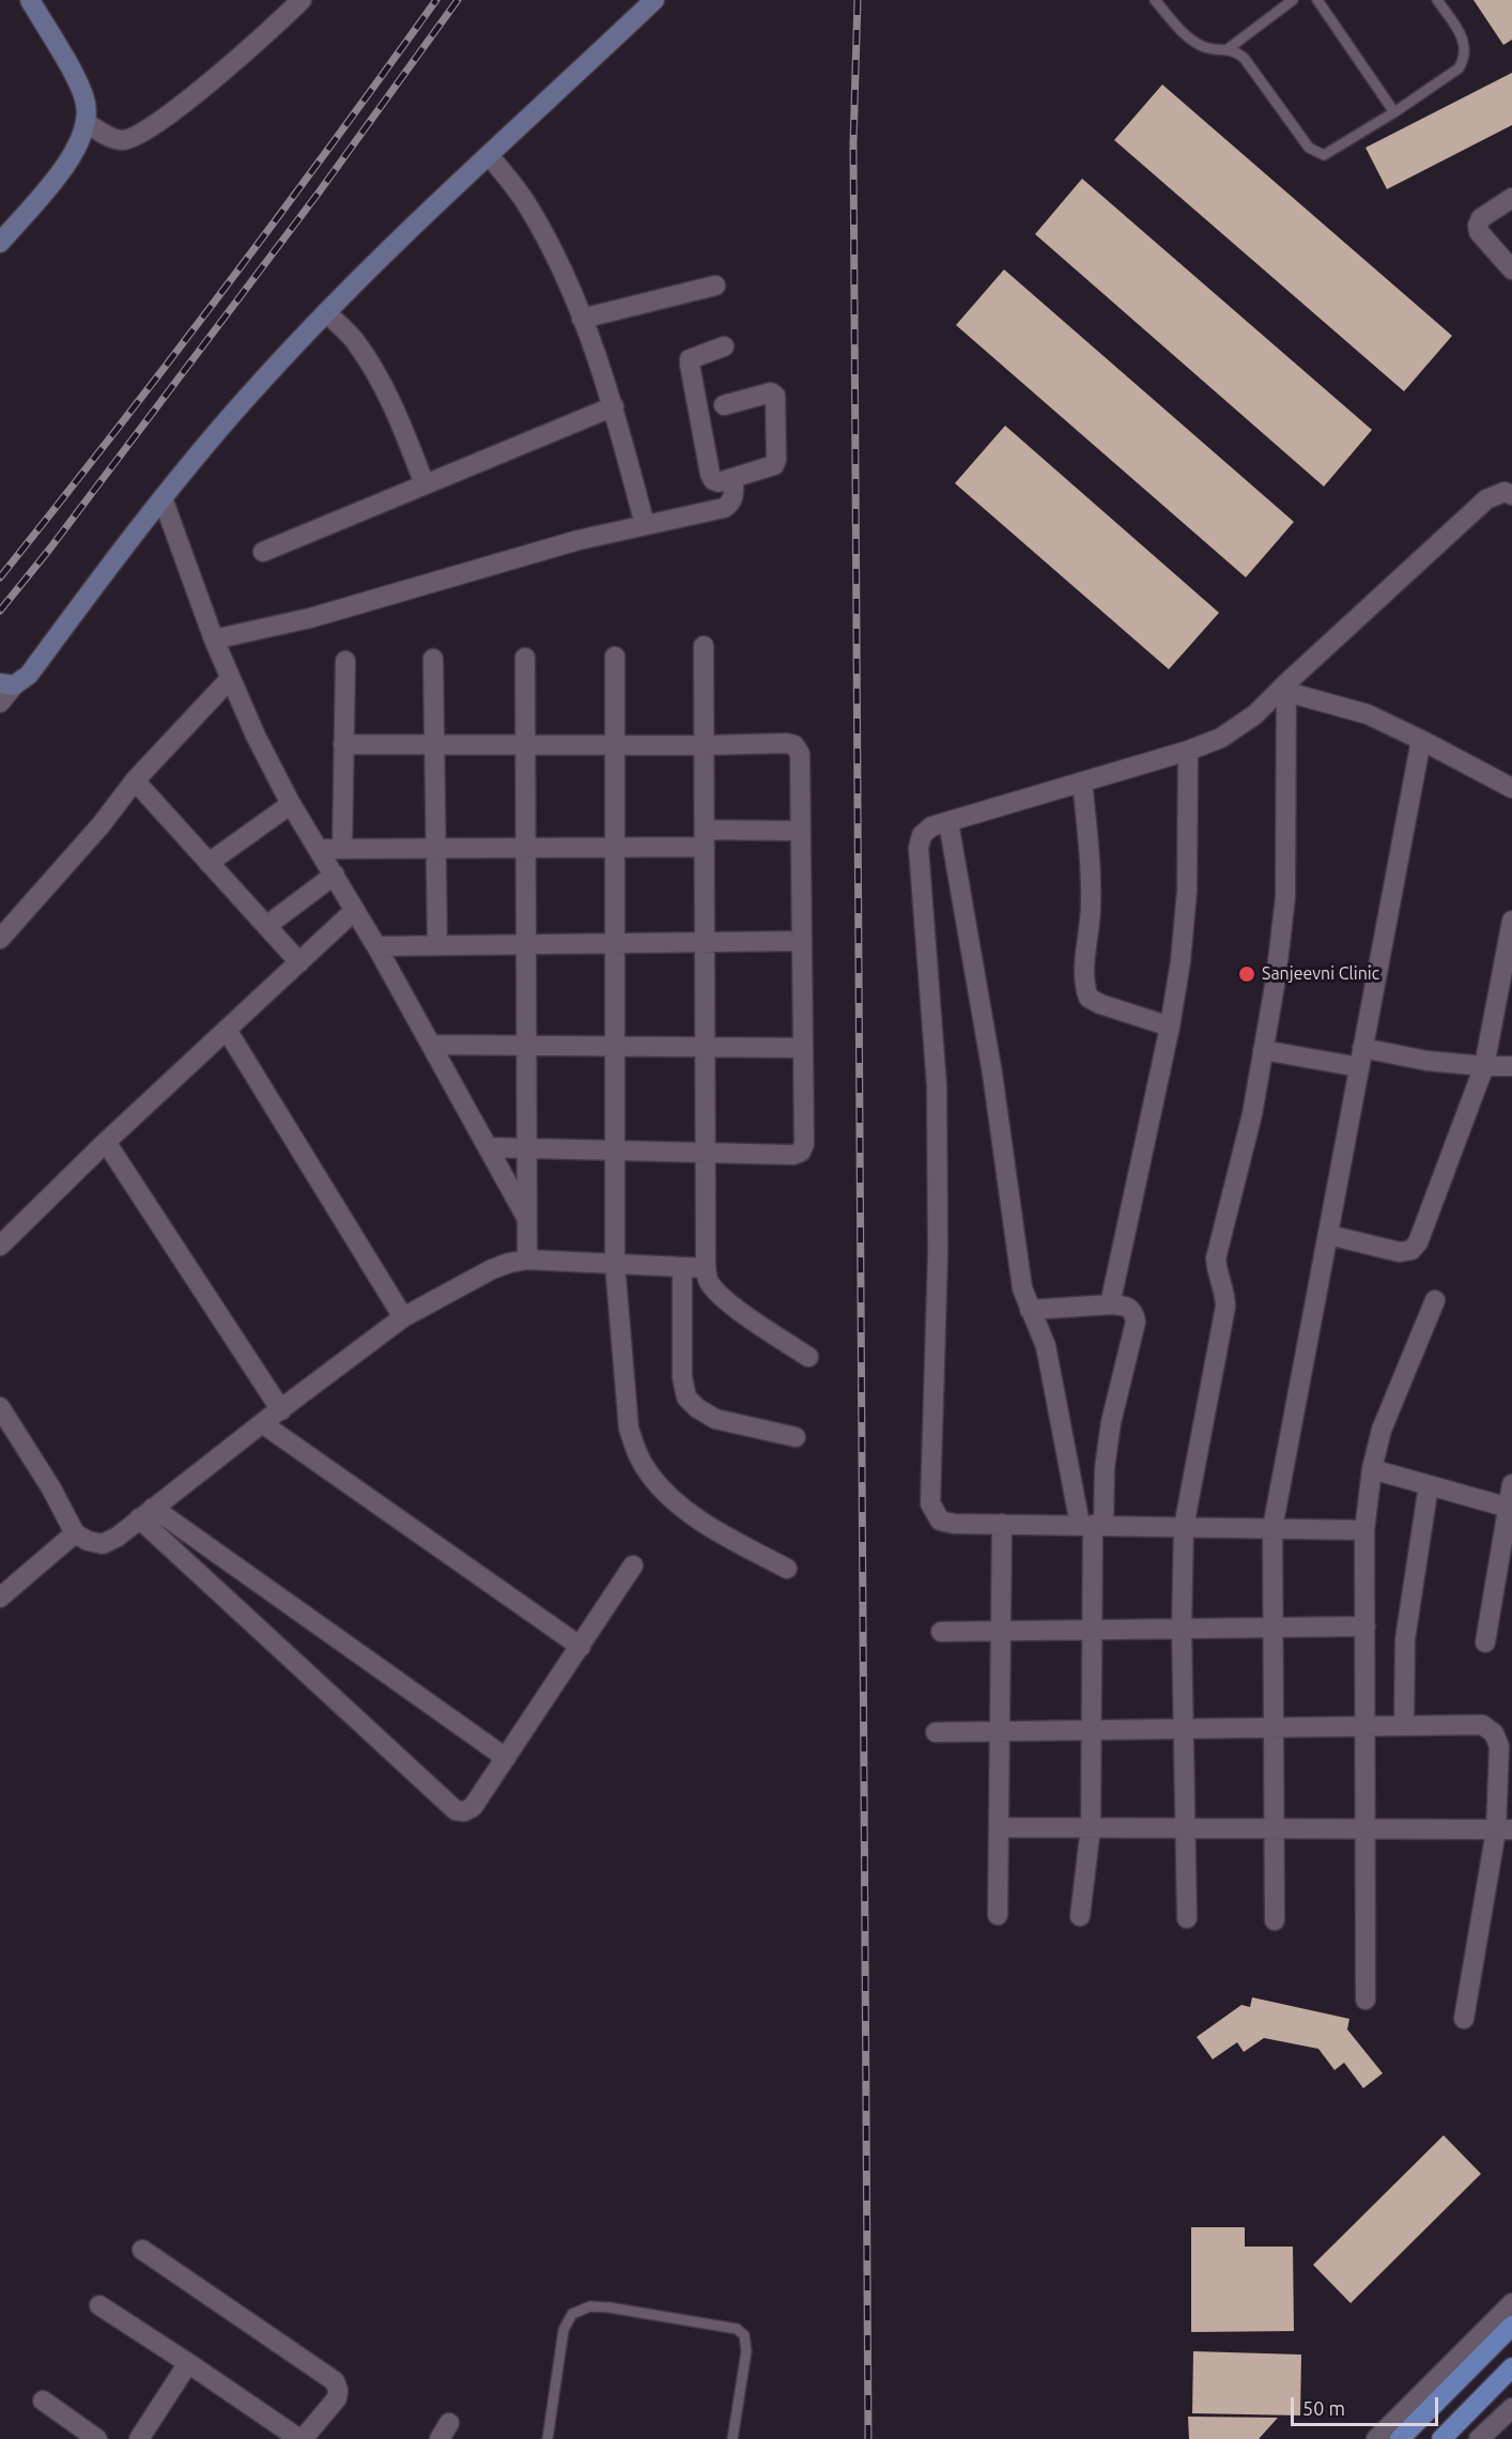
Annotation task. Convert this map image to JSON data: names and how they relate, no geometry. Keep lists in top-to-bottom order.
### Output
{
  "places": ["Sanjeevni Clinic"],
  "scale_bar": "50 m"
}
